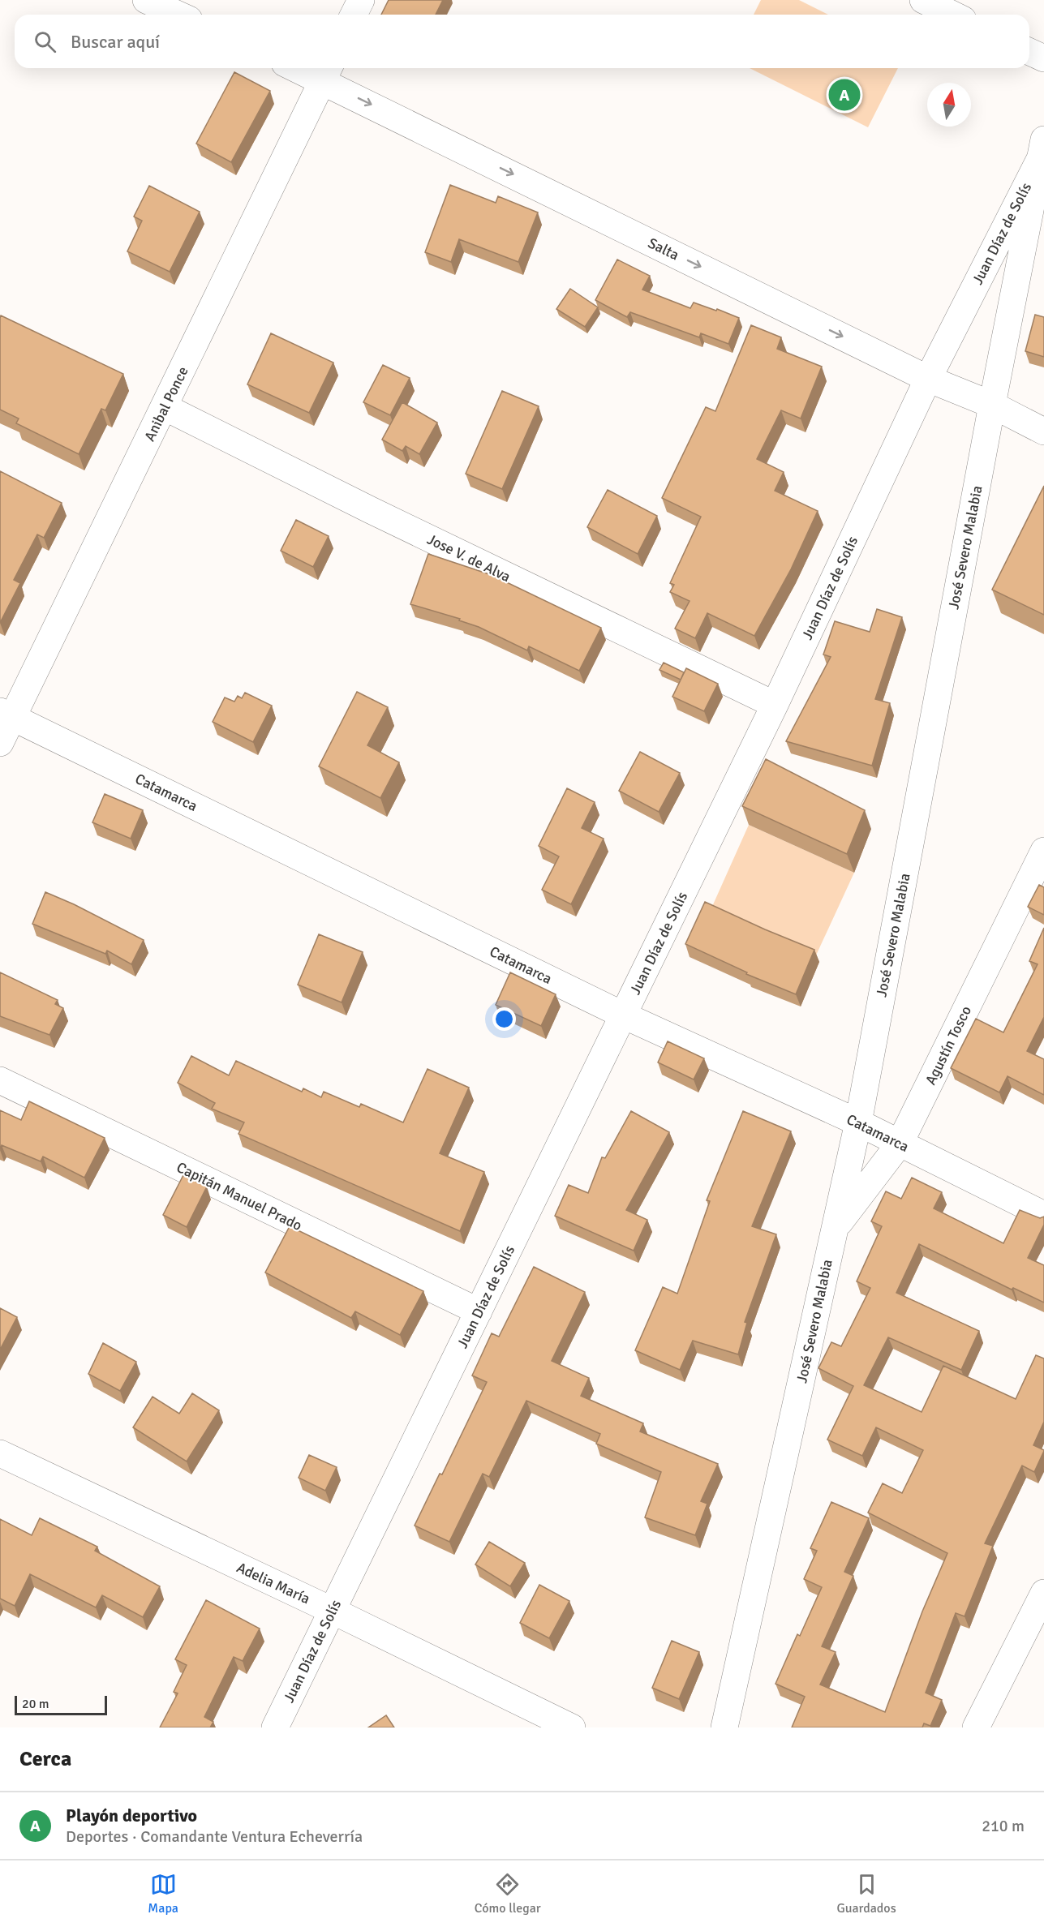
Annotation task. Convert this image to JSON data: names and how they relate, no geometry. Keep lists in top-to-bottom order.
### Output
{
  "streets": {
    "street": [
      "Juan Díaz de Solís",
      "Salta",
      "Anibal Ponce",
      "José Severo Malabia",
      "Jose V. de Alva",
      "Catamarca",
      "Agustín Tosco",
      "Capitán Manuel Prado",
      "Adelia María"
    ]
  },
  "crossings": [
    ["Juan Díaz de Solís", "Salta"],
    ["Juan Díaz de Solís", "José Severo Malabia"],
    ["Juan Díaz de Solís", "Jose V. de Alva"],
    ["Juan Díaz de Solís", "Catamarca"],
    ["Juan Díaz de Solís", "Capitán Manuel Prado"],
    ["Juan Díaz de Solís", "Adelia María"],
    ["Salta", "Anibal Ponce"],
    ["Salta", "José Severo Malabia"],
    ["Anibal Ponce", "Jose V. de Alva"],
    ["Anibal Ponce", "Catamarca"],
    ["José Severo Malabia", "Catamarca"],
    ["José Severo Malabia", "Agustín Tosco"],
    ["Catamarca", "Agustín Tosco"]
  ],
  "one_way": ["Salta"],
  "scale_bar": "20 m",
  "north": "top",
  "page": {
    "search": "Buscar aquí",
    "pins": "A",
    "scale": "20 m",
    "heading": "Cerca",
    "list": [
      {
        "mark": "A",
        "name": "Playón deportivo",
        "note": "Deportes · Comandante Ventura Echeverría",
        "value": "210 m"
      }
    ],
    "nav": ["Mapa", "Cómo llegar", "Guardados"]
  }
}
